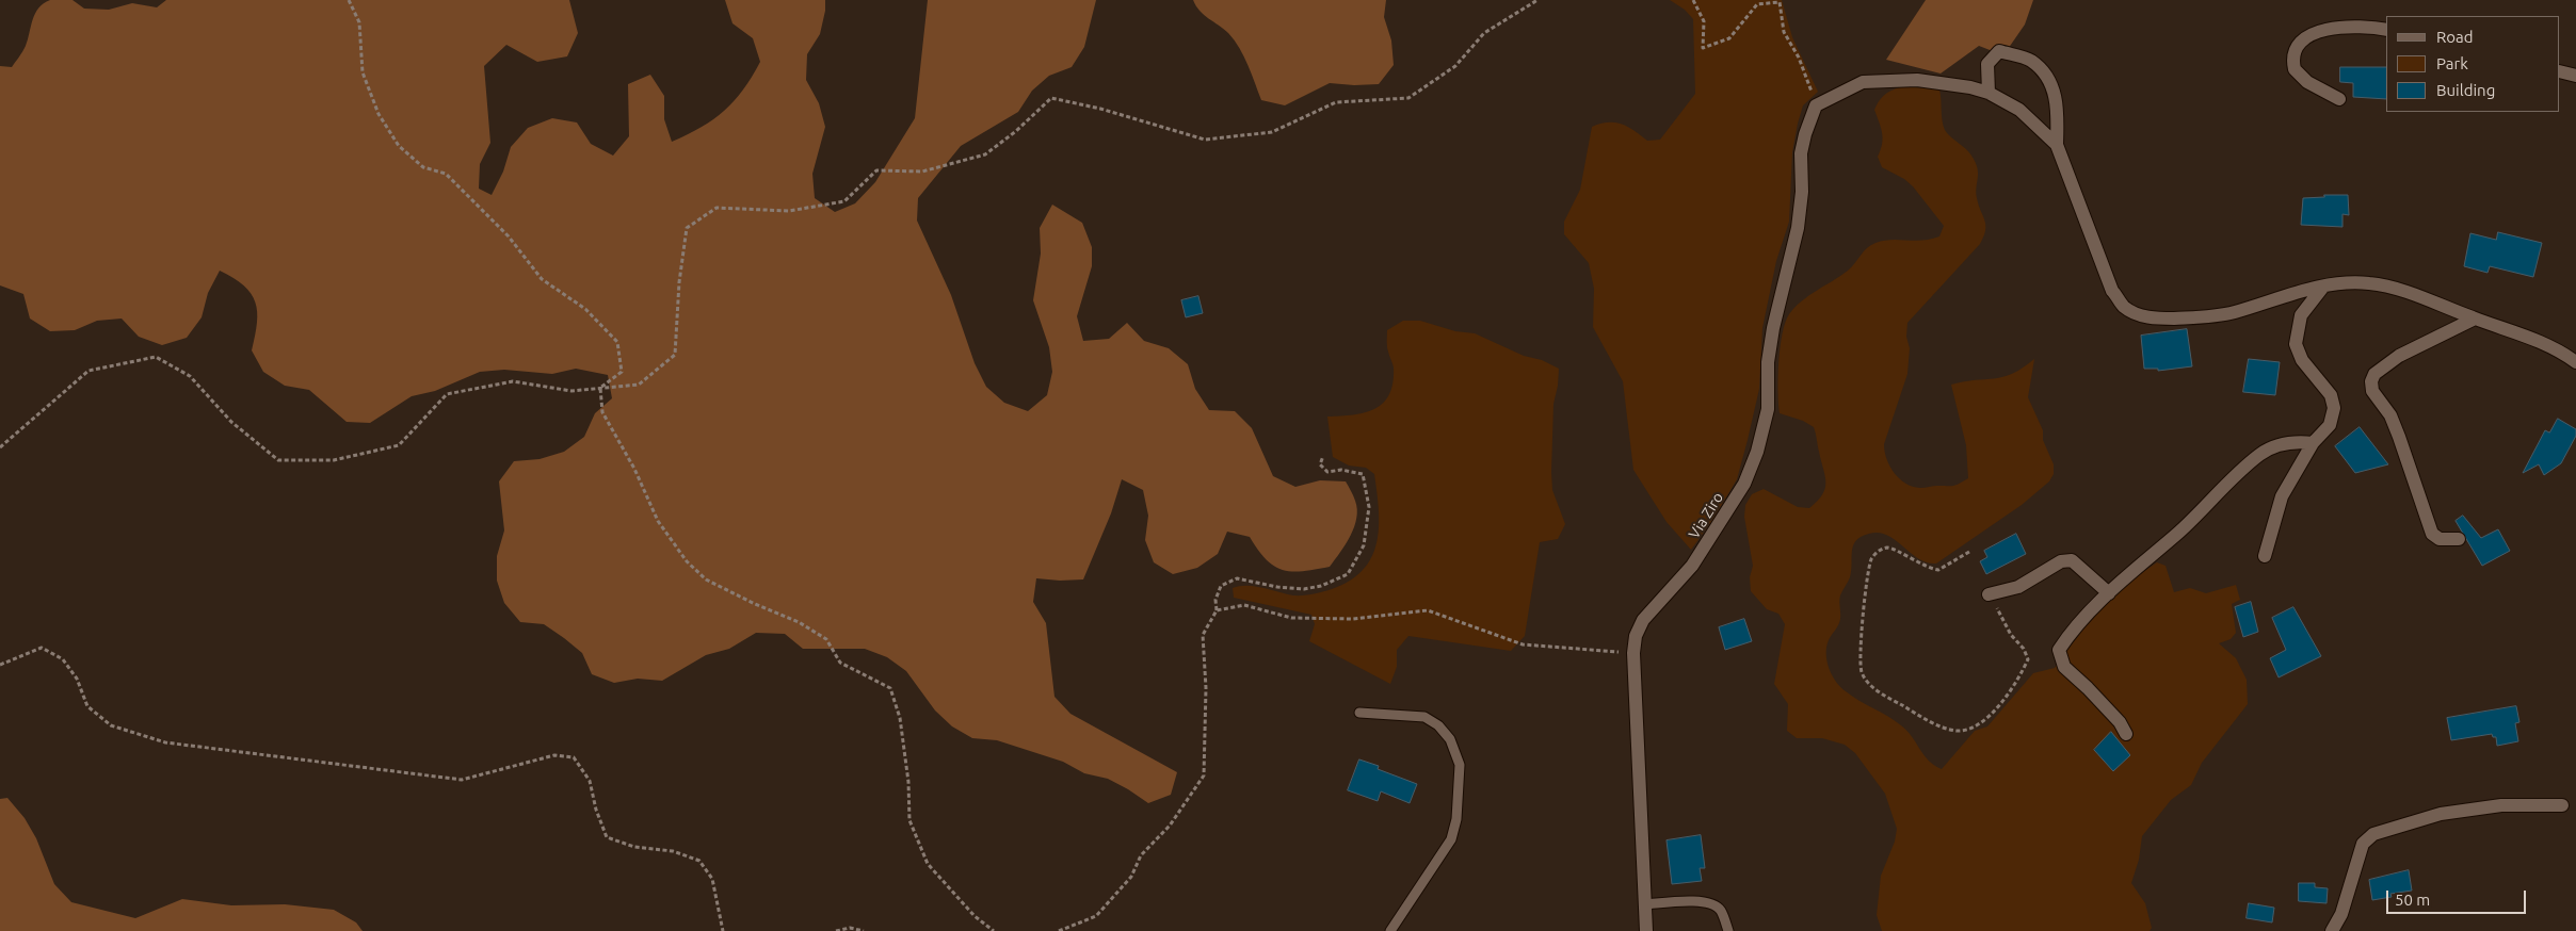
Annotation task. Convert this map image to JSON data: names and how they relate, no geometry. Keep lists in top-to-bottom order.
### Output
{
  "streets": {
    "street": ["Via Ziro"]
  },
  "legend": ["Road", "Park", "Building"],
  "scale_bar": "50 m"
}
